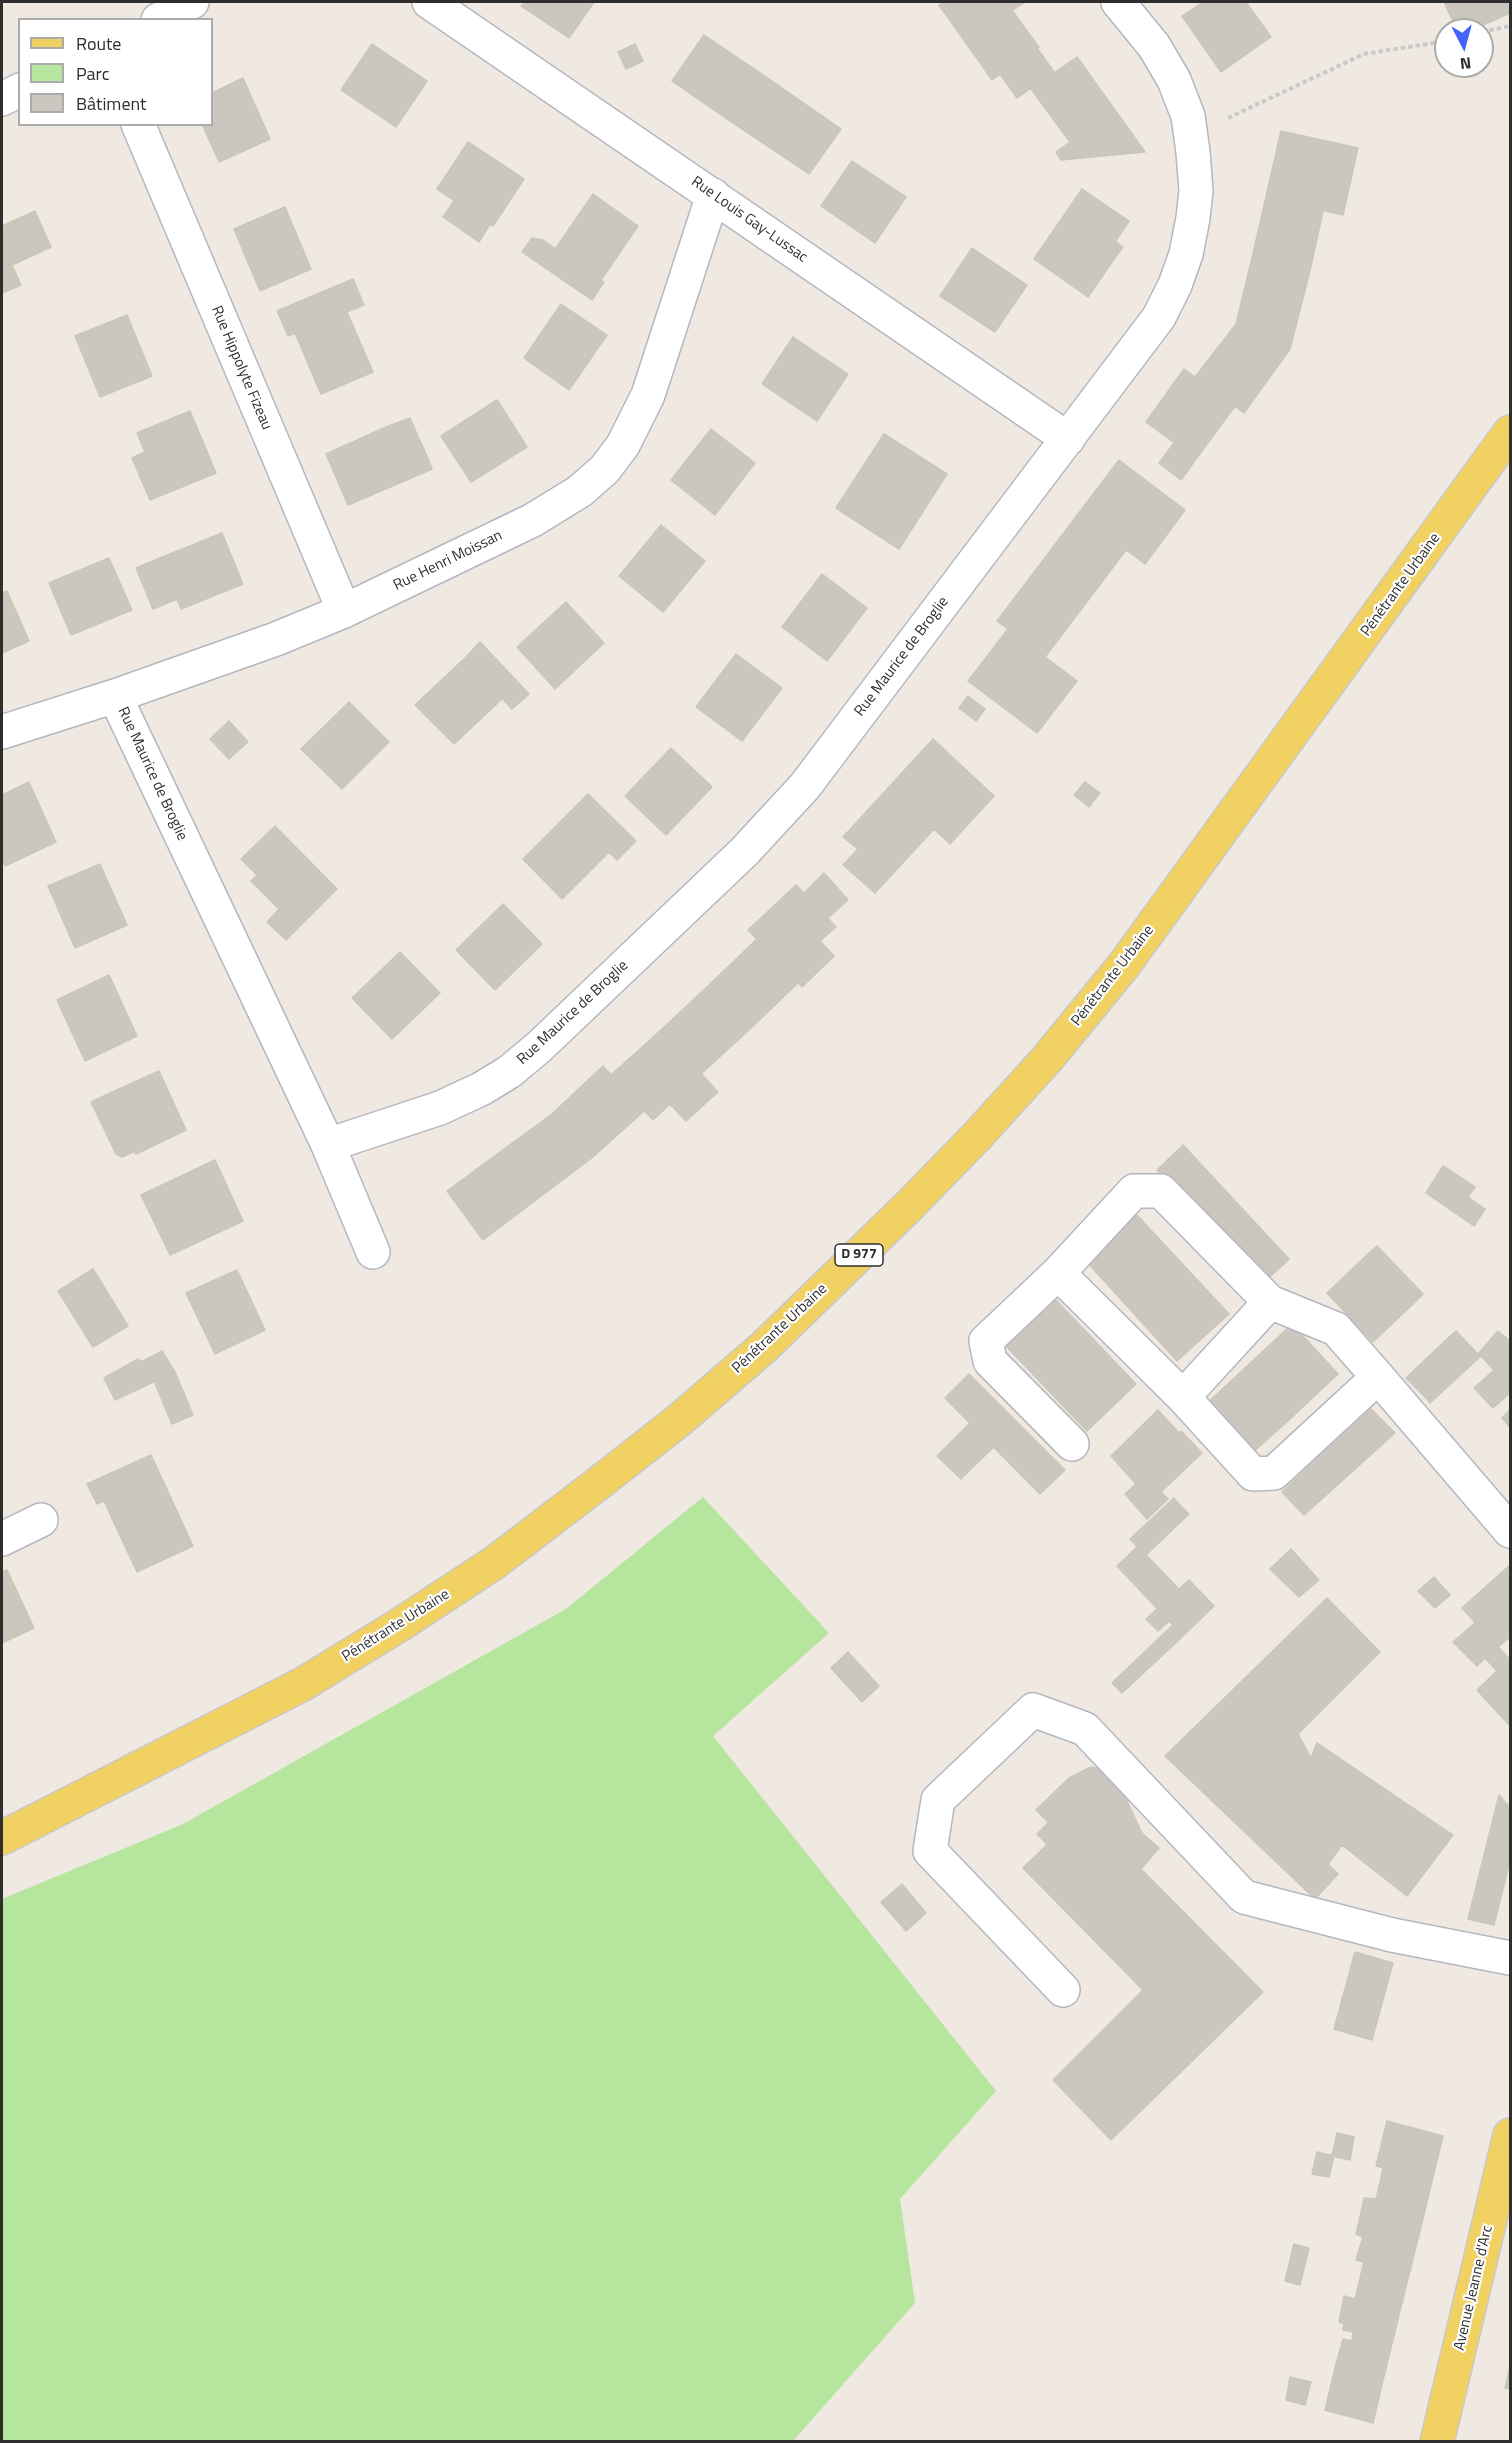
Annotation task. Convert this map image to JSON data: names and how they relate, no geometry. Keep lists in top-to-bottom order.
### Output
{
  "streets": {
    "main road": ["Pénétrante Urbaine", "D 977", "Avenue Jeanne d'Arc"],
    "street": [
      "Rue Louis Gay-Lussac",
      "Rue Hippolyte Fizeau",
      "Rue Henri Moissan",
      "Rue Maurice de Broglie"
    ]
  },
  "crossings": [
    ["Rue Louis Gay-Lussac", "Rue Henri Moissan"],
    ["Rue Louis Gay-Lussac", "Rue Maurice de Broglie"],
    ["Rue Hippolyte Fizeau", "Rue Henri Moissan"],
    ["Rue Henri Moissan", "Rue Maurice de Broglie"]
  ],
  "legend": ["Route", "Parc", "Bâtiment"],
  "north": "bottom"
}
